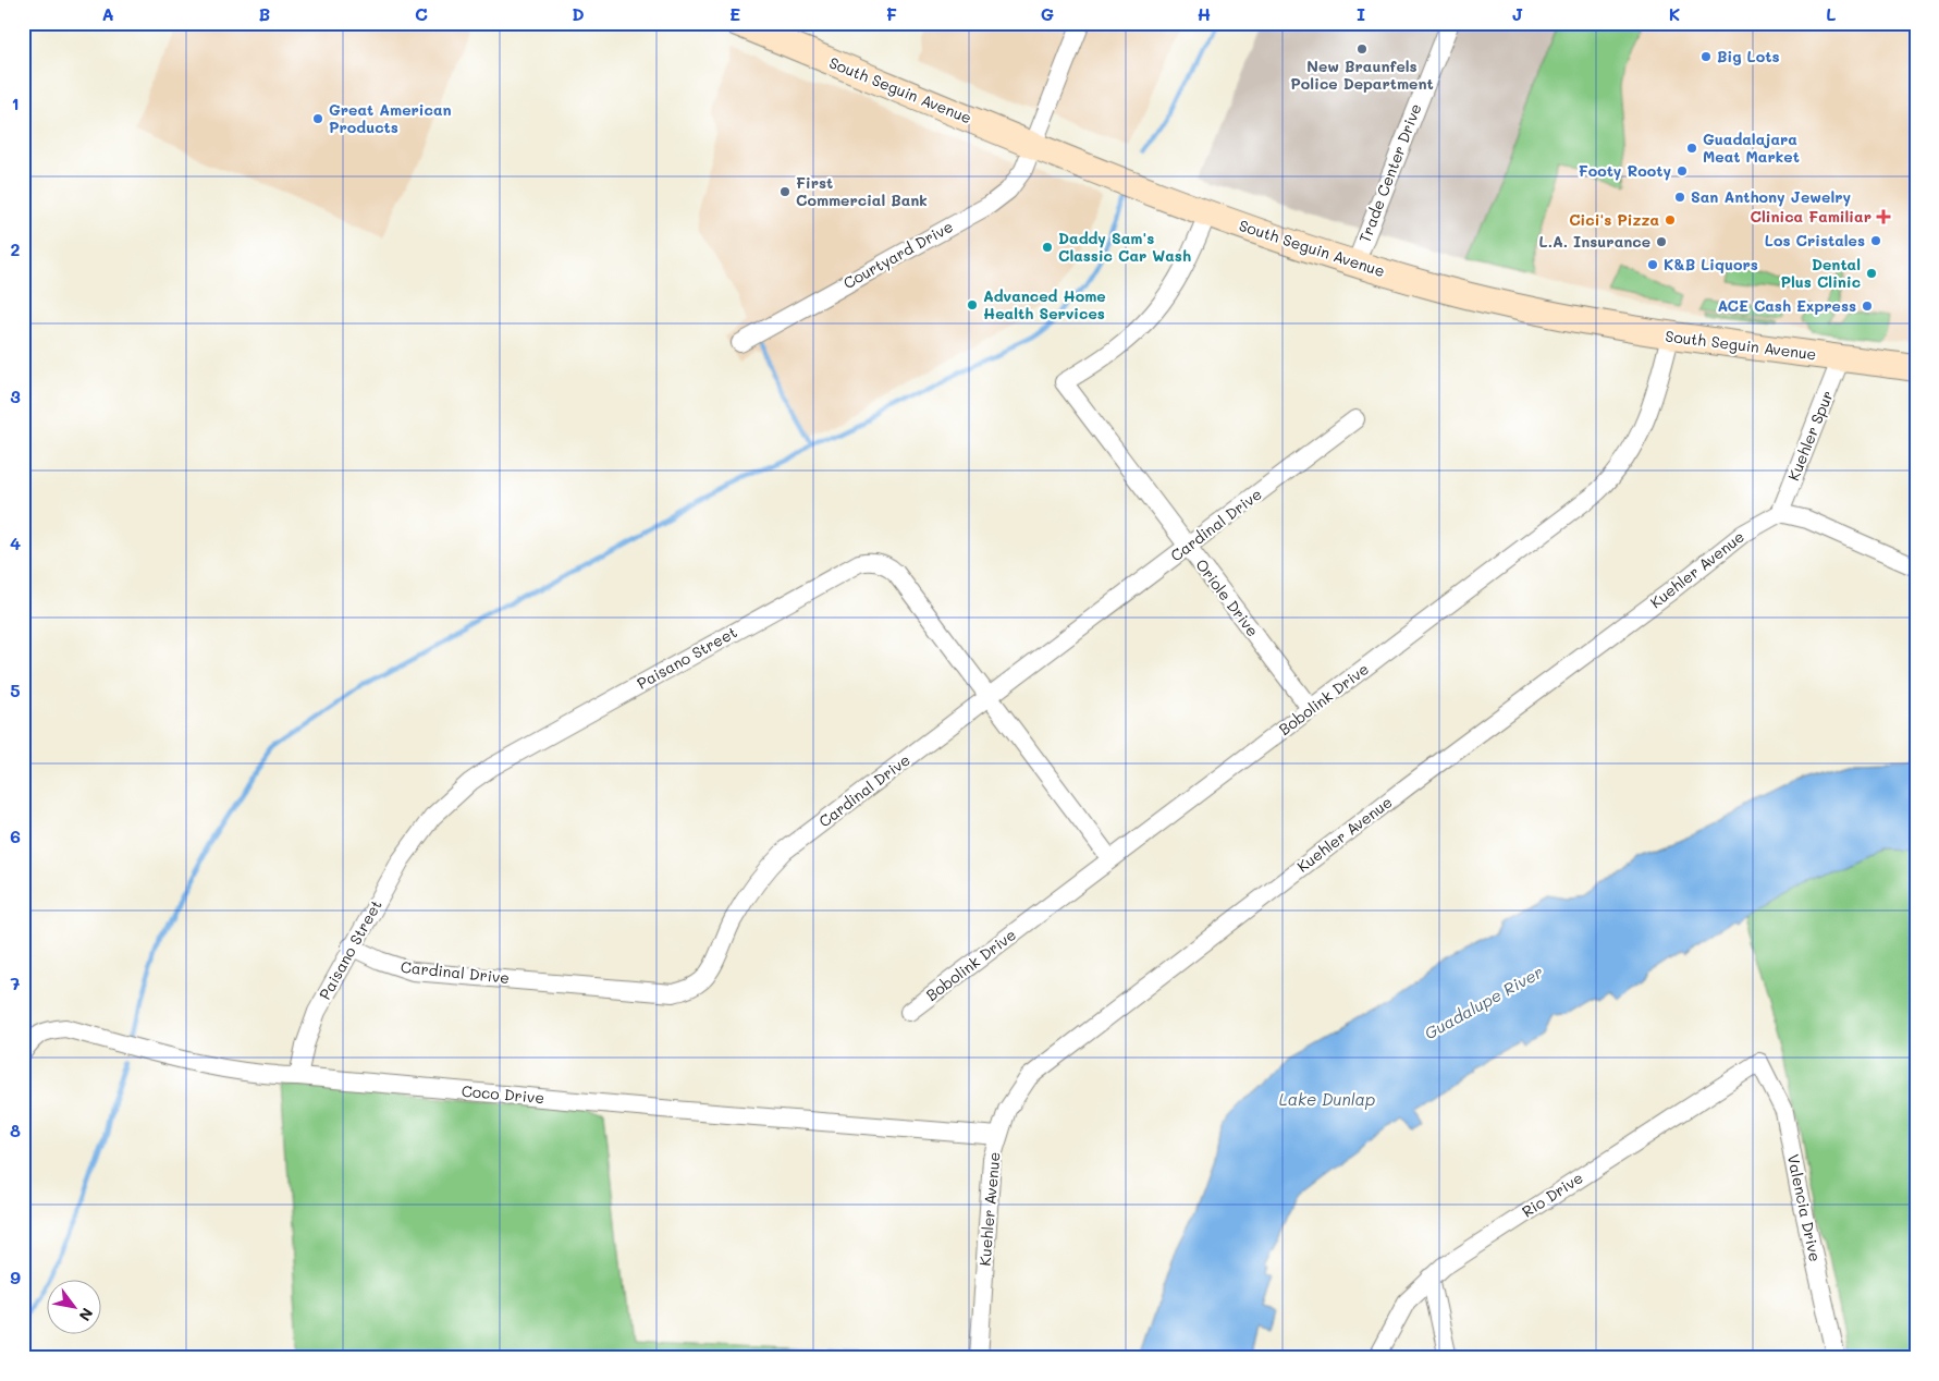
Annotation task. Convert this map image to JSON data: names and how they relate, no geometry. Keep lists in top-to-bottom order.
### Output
{
  "streets": {
    "main road": ["South Seguin Avenue"],
    "street": [
      "Trade Center Drive",
      "Courtyard Drive",
      "Kuehler Spur",
      "Cardinal Drive",
      "Kuehler Avenue",
      "Oriole Drive",
      "Paisano Street",
      "Bobolink Drive",
      "Coco Drive",
      "Rio Drive",
      "Valencia Drive"
    ]
  },
  "crossings": [
    ["South Seguin Avenue", "Trade Center Drive"],
    ["South Seguin Avenue", "Courtyard Drive"],
    ["South Seguin Avenue", "Kuehler Spur"],
    ["South Seguin Avenue", "Oriole Drive"],
    ["South Seguin Avenue", "Bobolink Drive"],
    ["Kuehler Spur", "Kuehler Avenue"],
    ["Cardinal Drive", "Oriole Drive"],
    ["Cardinal Drive", "Paisano Street"],
    ["Kuehler Avenue", "Coco Drive"],
    ["Oriole Drive", "Bobolink Drive"],
    ["Paisano Street", "Bobolink Drive"],
    ["Paisano Street", "Coco Drive"],
    ["Rio Drive", "Valencia Drive"]
  ],
  "water": ["Guadalupe River", "Lake Dunlap"],
  "places": {
    "other": [
      "New Braunfels Police Department",
      "Big Lots",
      "Great American Products",
      "Guadalajara Meat Market",
      "Footy Rooty",
      "First Commercial Bank",
      "San Anthony Jewelry",
      "Cici's Pizza",
      "Los Cristales",
      "L.A. Insurance",
      "Daddy Sam's Classic Car Wash",
      "K&B Liquors",
      "Dental Plus Clinic",
      "Advanced Home Health Services",
      "ACE Cash Express"
    ],
    "health": ["Clinica Familiar"]
  },
  "north": "bottom right",
  "grid": {
    "columns": [
      "A",
      "B",
      "C",
      "D",
      "E",
      "F",
      "G",
      "H",
      "I",
      "J",
      "K",
      "L"
    ],
    "rows": [
      "1",
      "2",
      "3",
      "4",
      "5",
      "6",
      "7",
      "8",
      "9"
    ]
  }
}
